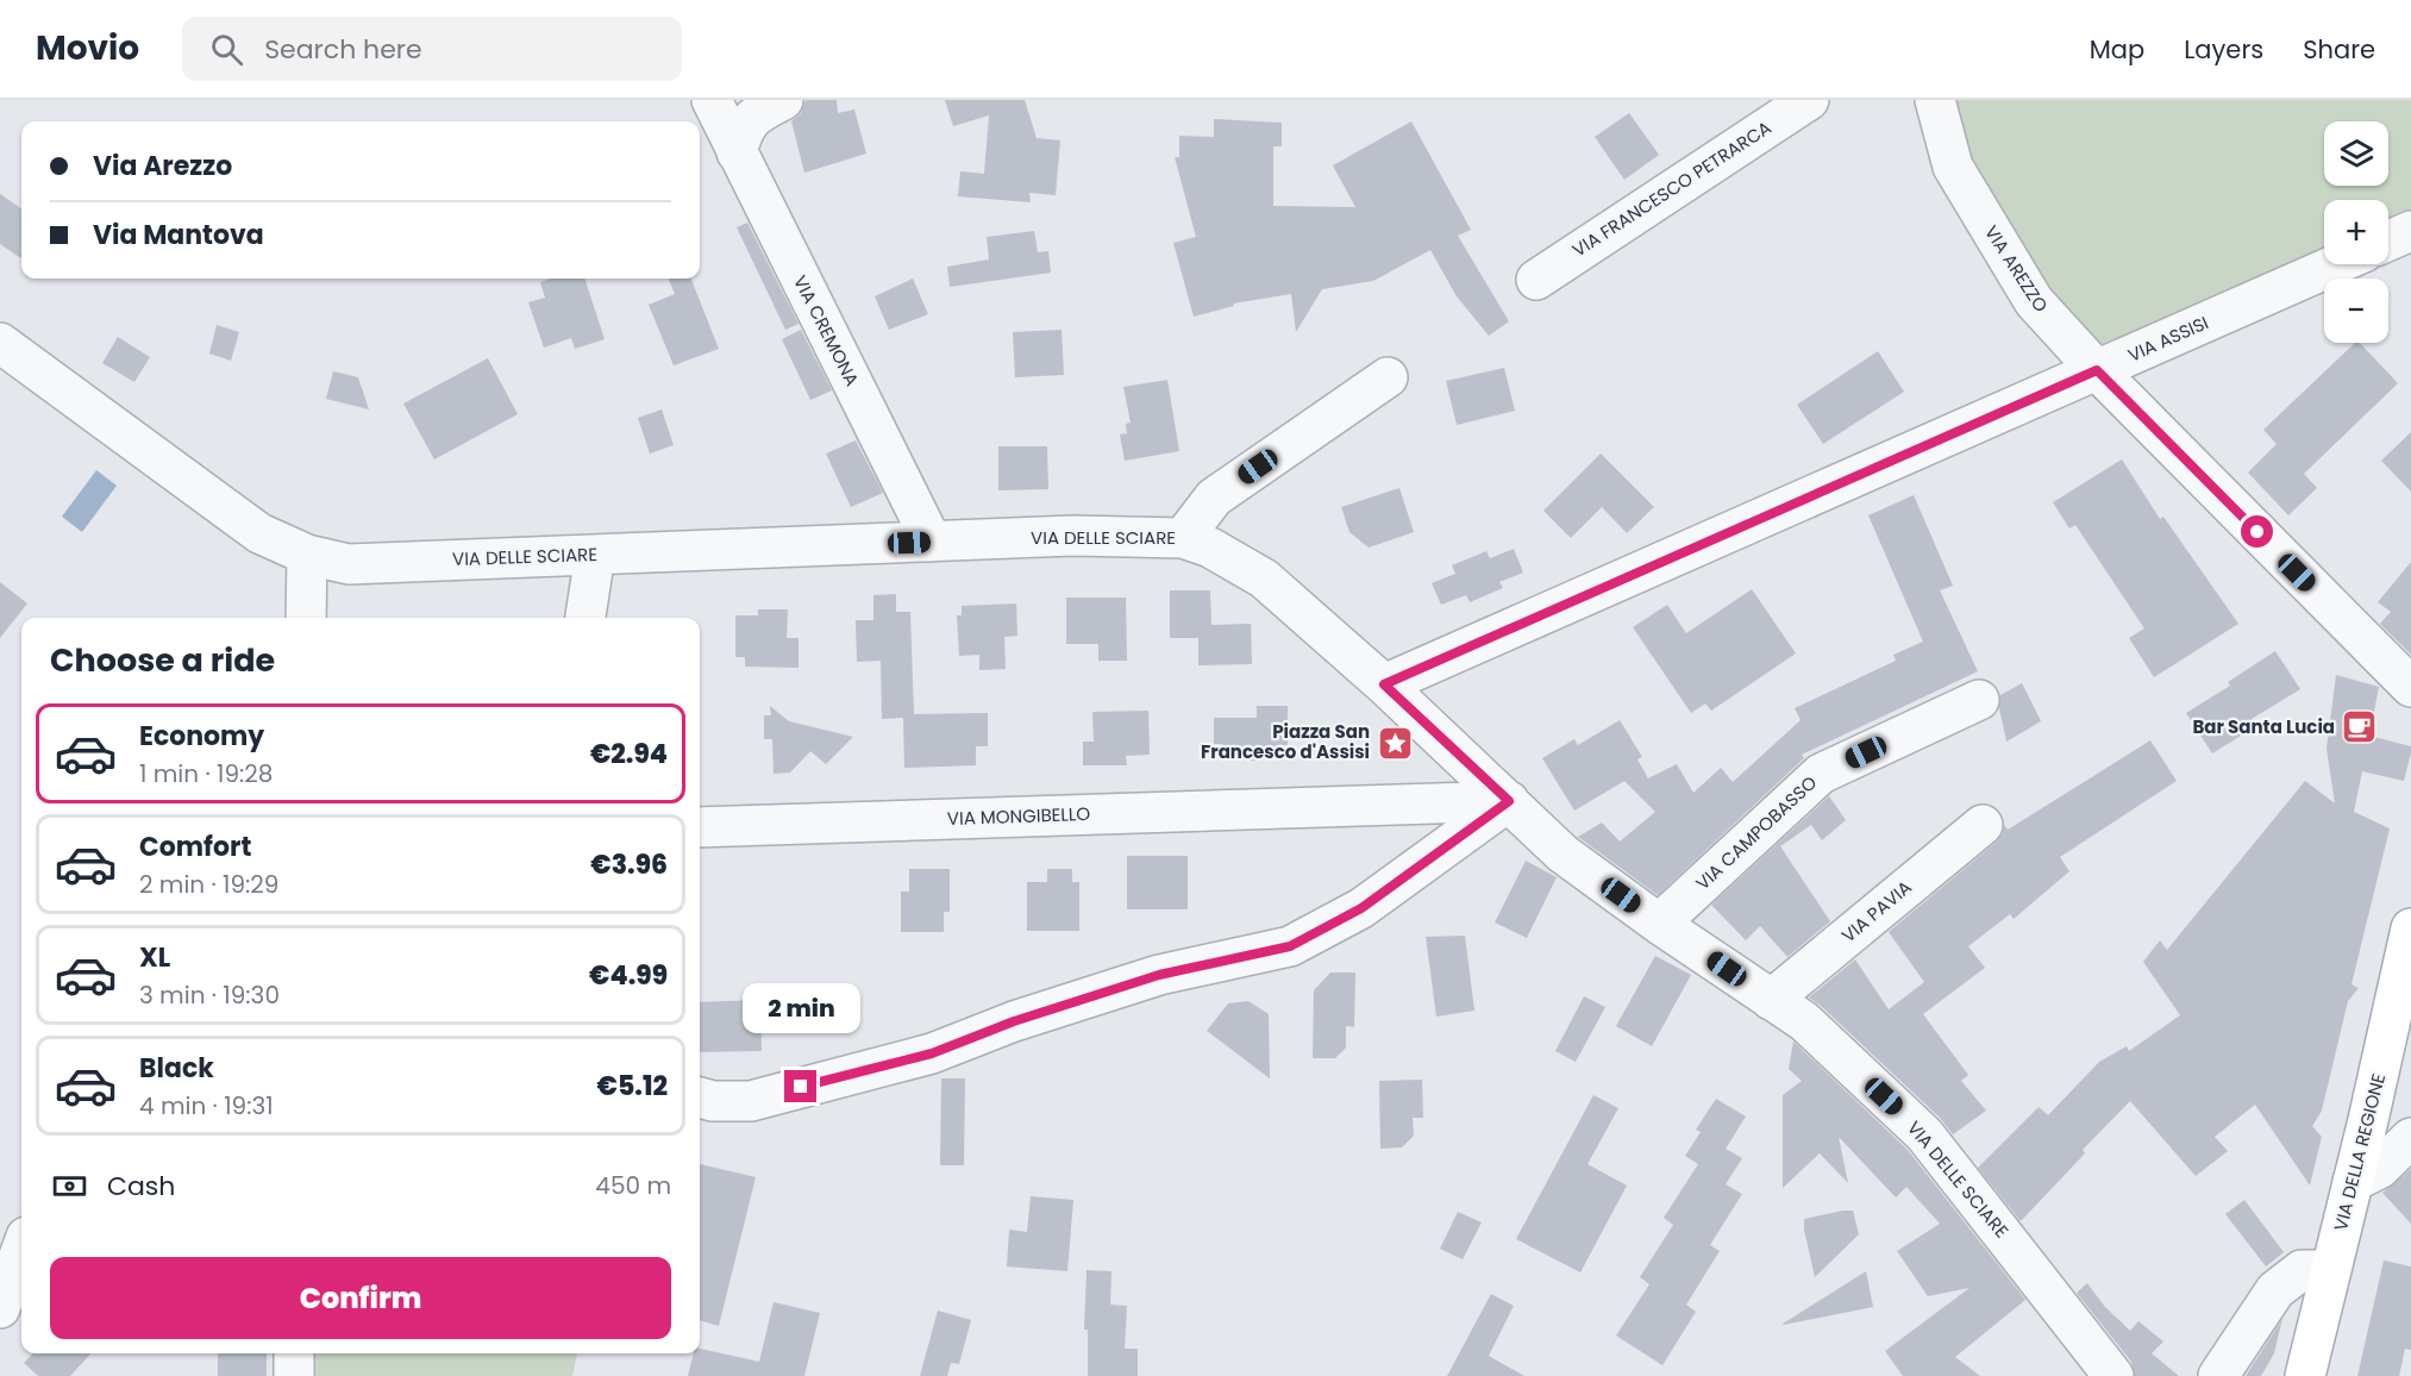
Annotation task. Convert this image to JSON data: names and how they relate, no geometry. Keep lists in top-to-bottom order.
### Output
{
  "streets": {
    "main road": ["VIA DELLA REGIONE"],
    "street": [
      "VIA FRANCESCO PETRARCA",
      "VIA AREZZO",
      "VIA CREMONA",
      "VIA ASSISI",
      "VIA DELLE SCIARE",
      "VIA MONGIBELLO",
      "VIA CAMPOBASSO",
      "VIA PAVIA"
    ]
  },
  "crossings": [
    ["VIA AREZZO", "VIA ASSISI"],
    ["VIA CREMONA", "VIA DELLE SCIARE"],
    ["VIA ASSISI", "VIA DELLE SCIARE"],
    ["VIA DELLE SCIARE", "VIA MONGIBELLO"],
    ["VIA DELLE SCIARE", "VIA CAMPOBASSO"],
    ["VIA DELLE SCIARE", "VIA PAVIA"]
  ],
  "places": {
    "cafe": ["Bar Santa Lucia"],
    "place": ["Piazza San Francesco d'Assisi"]
  },
  "page": {
    "header": "Movio",
    "search": "Search here",
    "nav": ["Map", "Layers", "Share"],
    "map_buttons": ["+", "−"],
    "banner": ["Via Arezzo", "Via Mantova"],
    "heading": "Choose a ride",
    "list": [
      {
        "name": "Economy",
        "note": "1 min · 19:28",
        "value": "€2.94"
      },
      {
        "name": "Comfort",
        "note": "2 min · 19:29",
        "value": "€3.96"
      },
      {
        "name": "XL",
        "note": "3 min · 19:30",
        "value": "€4.99"
      },
      {
        "name": "Black",
        "note": "4 min · 19:31",
        "value": "€5.12"
      }
    ],
    "bubble": "2 min",
    "pay": ["Cash", "450 m"],
    "buttons": "Confirm"
  }
}
